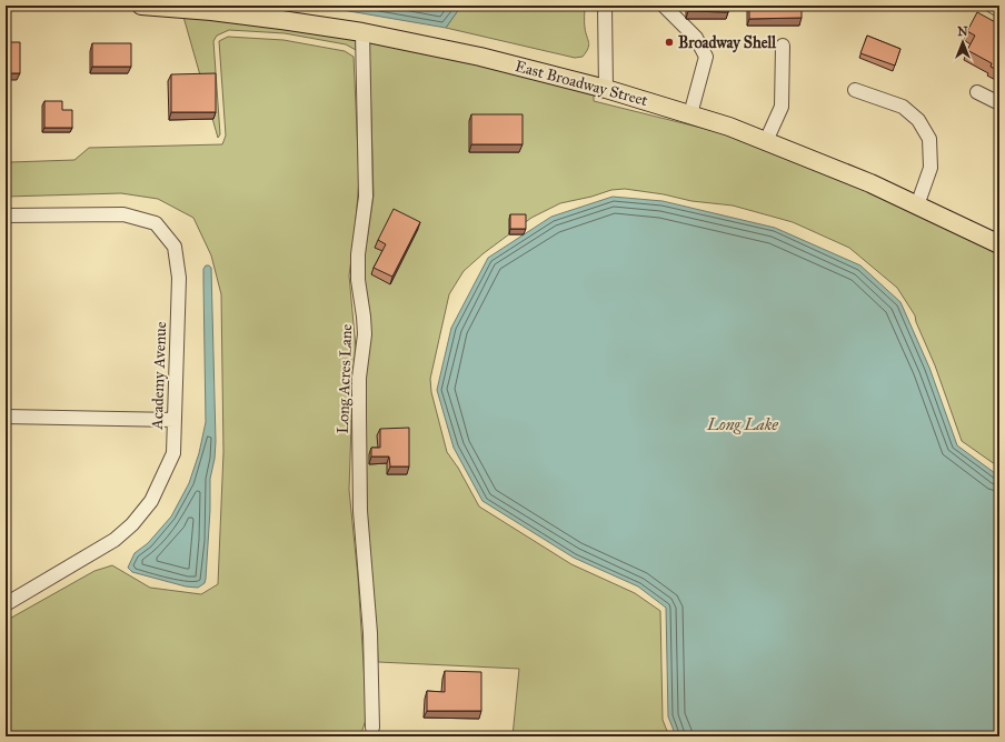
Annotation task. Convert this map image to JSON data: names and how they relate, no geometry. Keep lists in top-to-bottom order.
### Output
{
  "streets": {
    "main road": ["East Broadway Street"],
    "street": ["Academy Avenue", "Long Acres Lane"]
  },
  "crossings": [
    ["East Broadway Street", "Long Acres Lane"]
  ],
  "water": ["Long Lake"],
  "places": ["Broadway Shell"],
  "north": "top"
}
